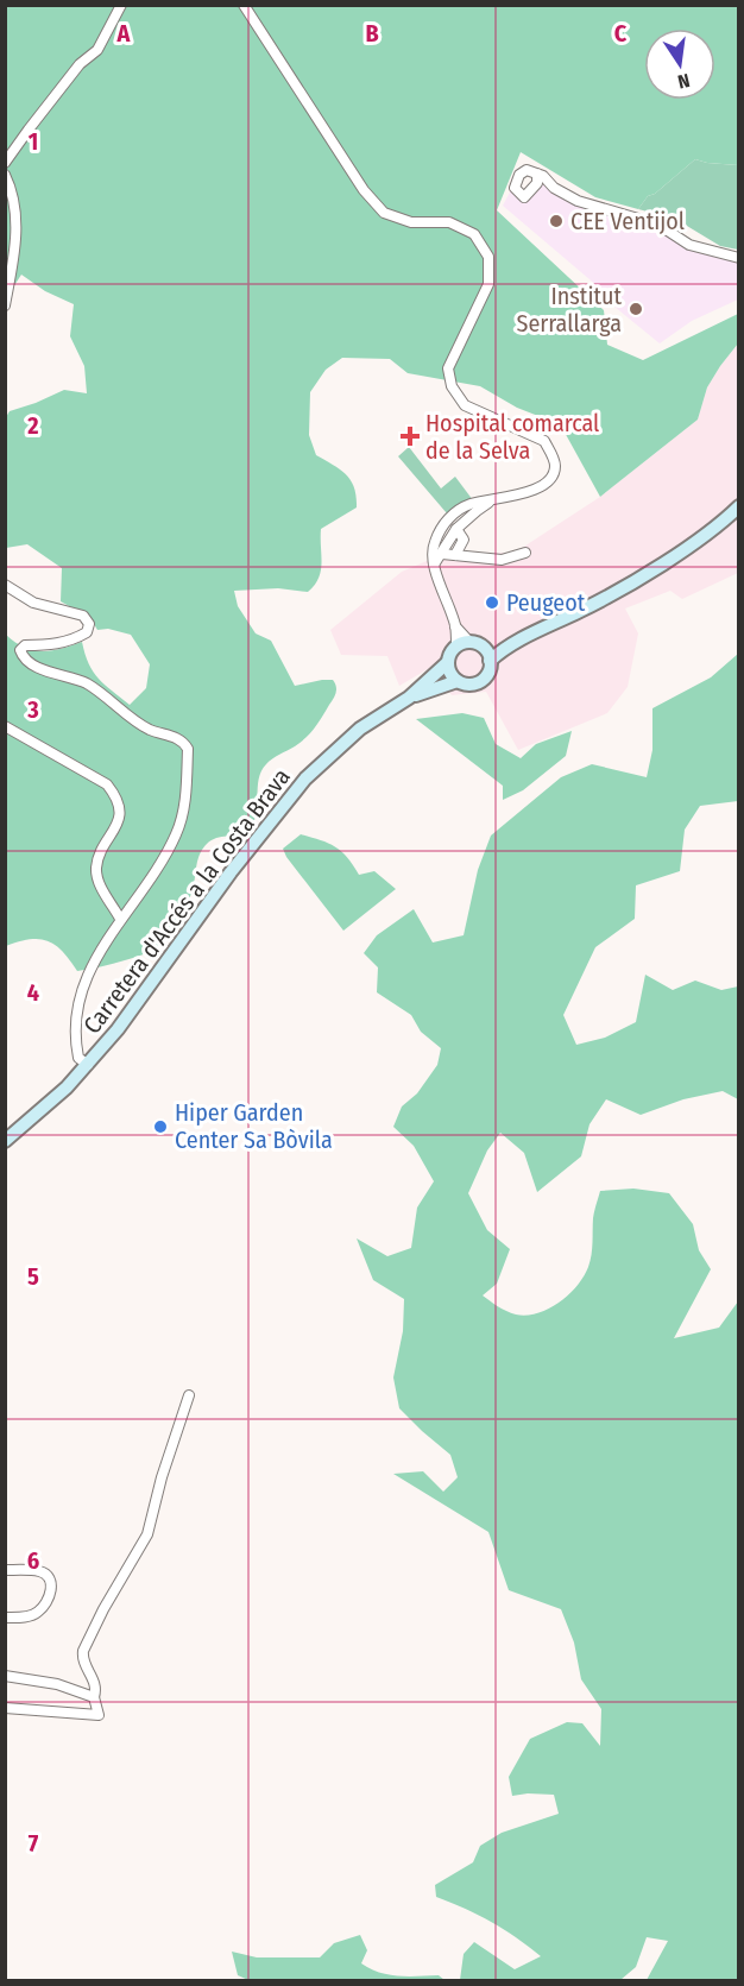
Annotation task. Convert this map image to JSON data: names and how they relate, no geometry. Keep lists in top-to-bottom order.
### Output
{
  "streets": {
    "main road": ["Carretera d'Accés a la Costa Brava"]
  },
  "places": {
    "other": [
      "CEE Ventijol",
      "Institut Serrallarga",
      "Peugeot",
      "Hiper Garden Center Sa Bòvila"
    ],
    "health": ["Hospital comarcal de la Selva"]
  },
  "north": "bottom",
  "grid": {
    "columns": ["A", "B", "C"],
    "rows": [
      "1",
      "2",
      "3",
      "4",
      "5",
      "6",
      "7"
    ]
  }
}
